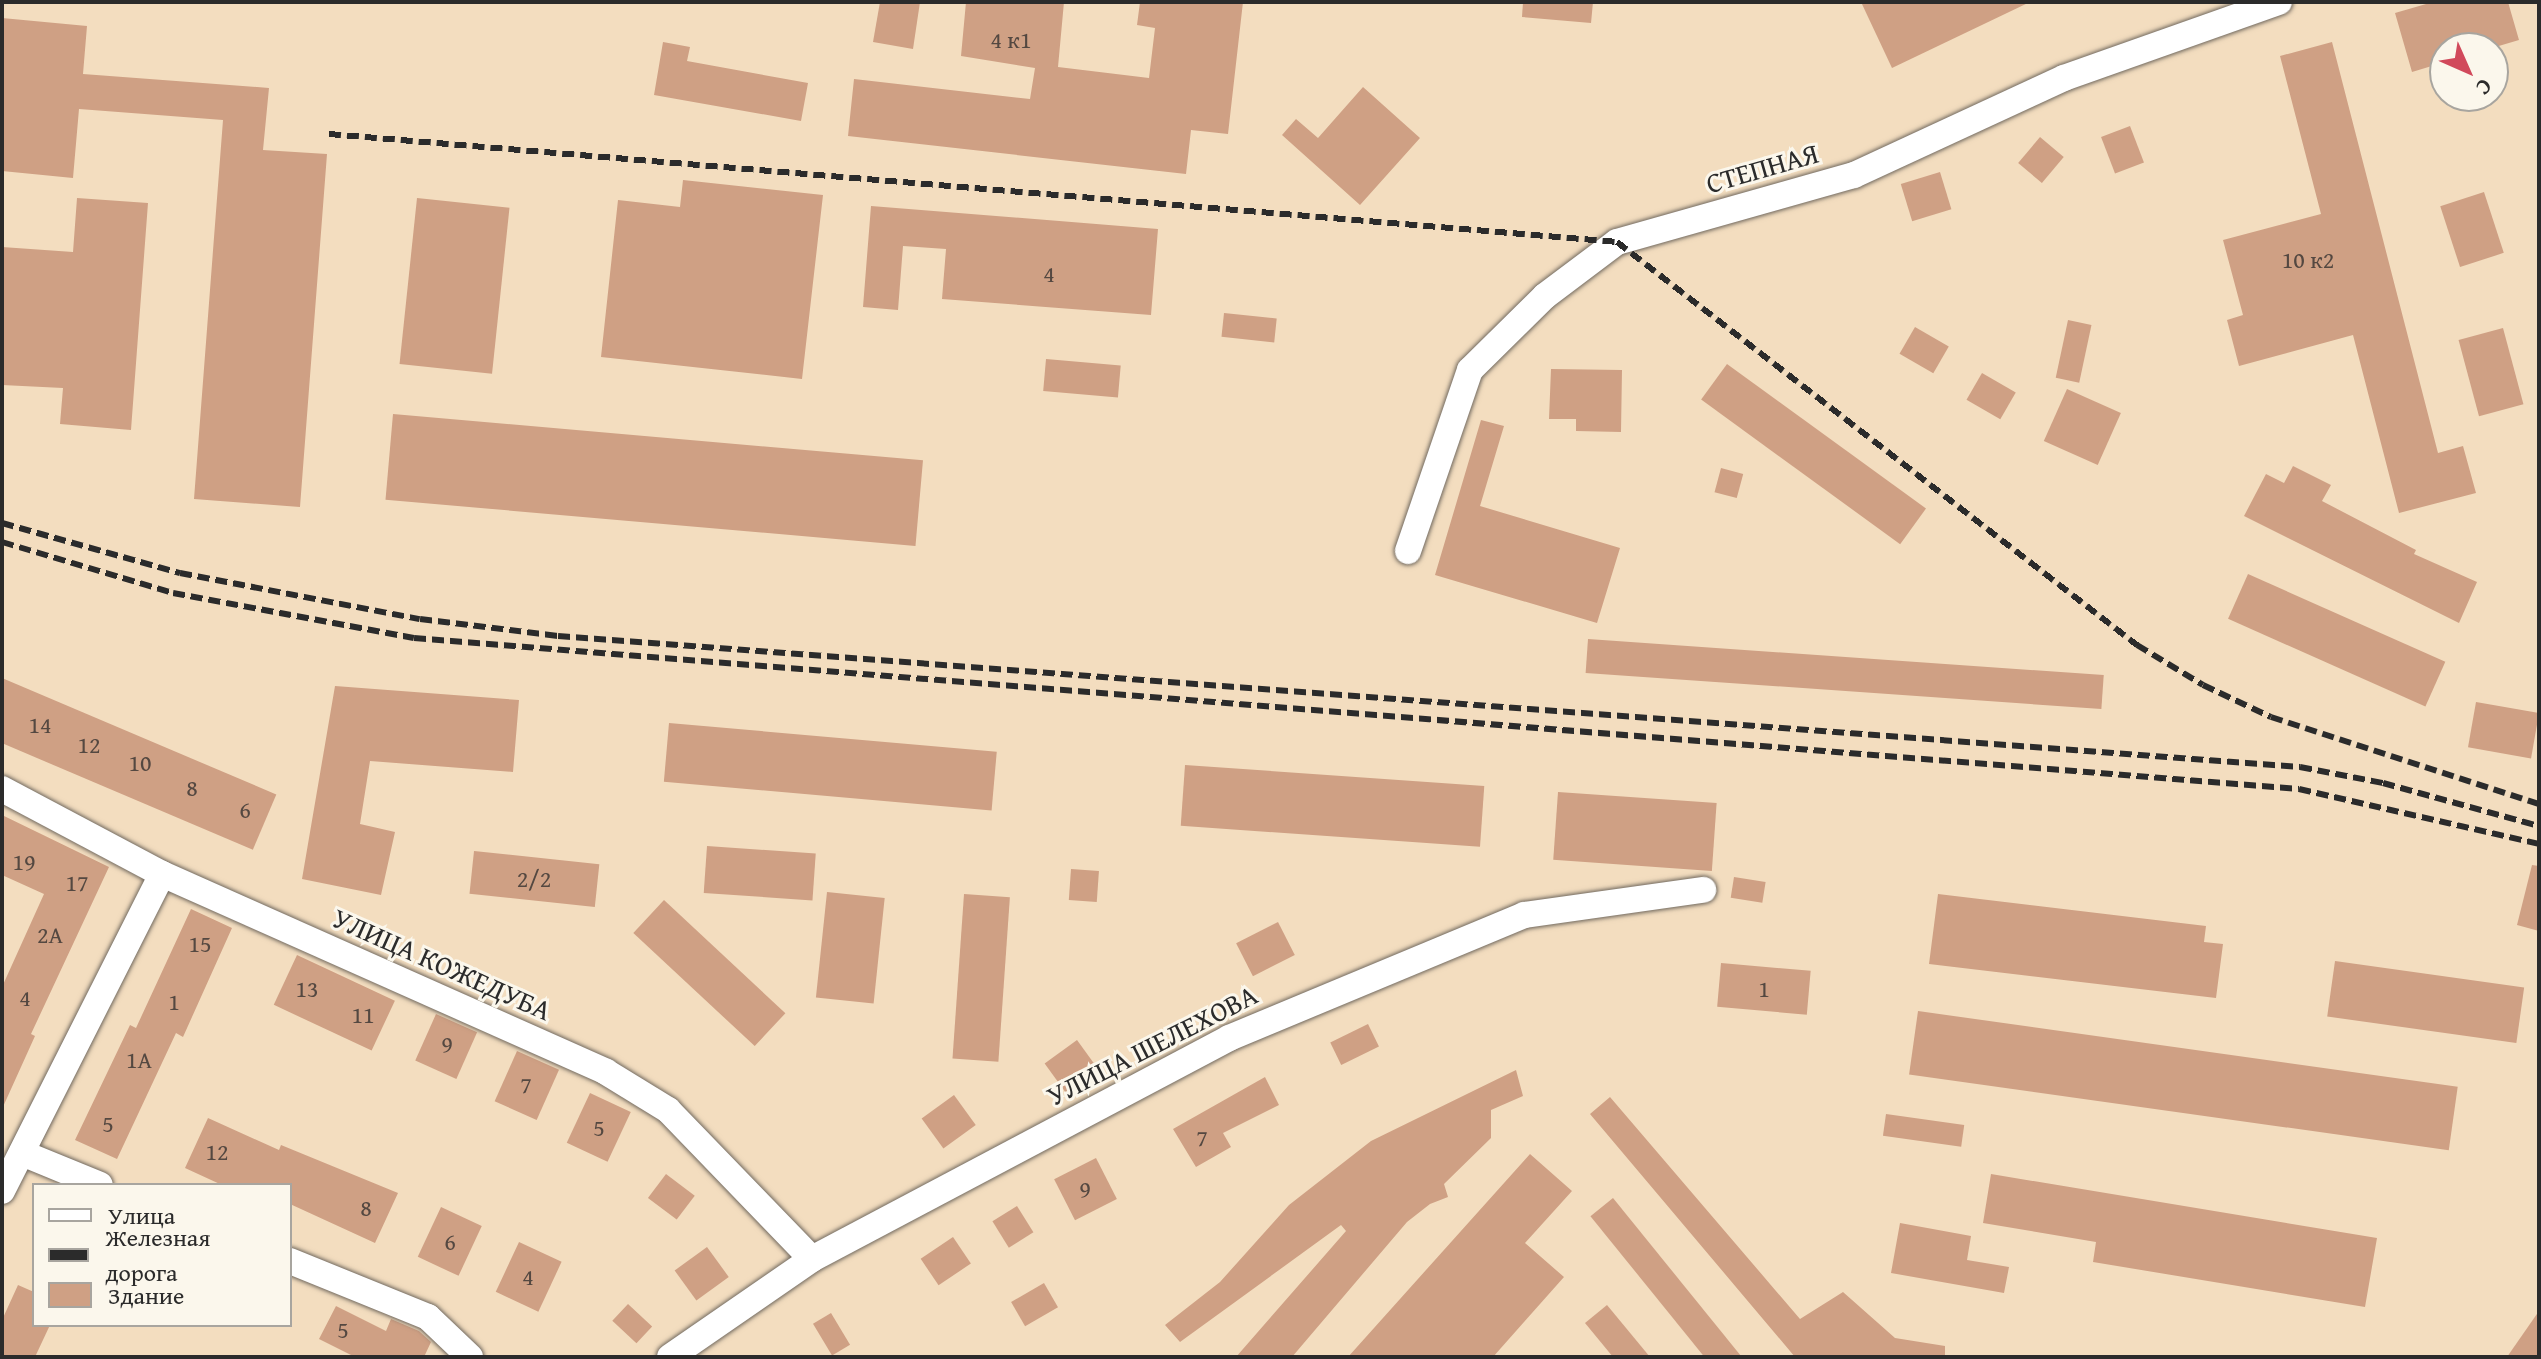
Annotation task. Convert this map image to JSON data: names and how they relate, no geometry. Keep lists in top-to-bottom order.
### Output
{
  "streets": {
    "street": ["СТЕПНАЯ", "УЛИЦА КОЖЕДУБА", "УЛИЦА ШЕЛЕХОВА"]
  },
  "crossings": [
    ["УЛИЦА КОЖЕДУБА", "УЛИЦА ШЕЛЕХОВА"]
  ],
  "house_numbers": [
    "4 к1",
    "10 к2",
    "4",
    "14",
    "12",
    "10",
    "8",
    "6",
    "19",
    "2/2",
    "17",
    "2А",
    "15",
    "13",
    "1",
    "4",
    "1",
    "11",
    "9",
    "1А",
    "7",
    "5",
    "5",
    "7",
    "12",
    "9",
    "8",
    "6",
    "4",
    "5"
  ],
  "legend": ["Улица", "Железная дорога", "Здание"],
  "north": "bottom right"
}
